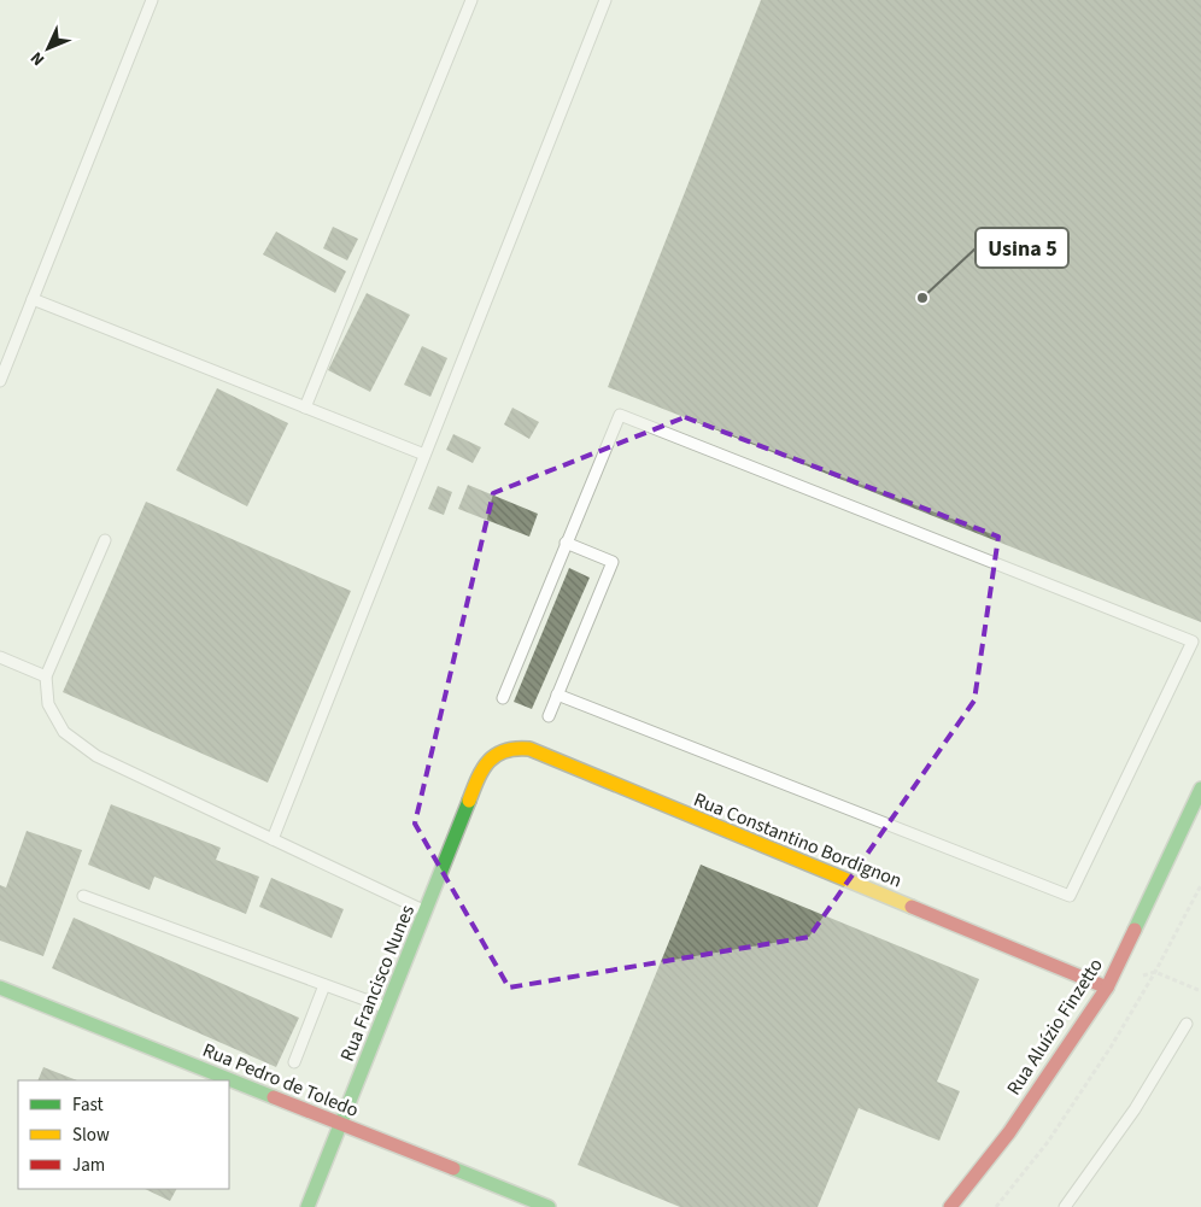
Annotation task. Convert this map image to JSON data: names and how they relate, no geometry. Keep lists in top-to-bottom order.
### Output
{
  "streets": {
    "street": [
      "Rua Constantino Bordignon",
      "Rua Francisco Nunes",
      "Rua Aluízio Finzetto",
      "Rua Pedro de Toledo"
    ]
  },
  "crossings": [
    ["Rua Constantino Bordignon", "Rua Francisco Nunes"],
    ["Rua Constantino Bordignon", "Rua Aluízio Finzetto"],
    ["Rua Francisco Nunes", "Rua Pedro de Toledo"]
  ],
  "places": ["Usina 5"],
  "legend": ["Fast", "Slow", "Jam"],
  "north": "bottom left"
}
